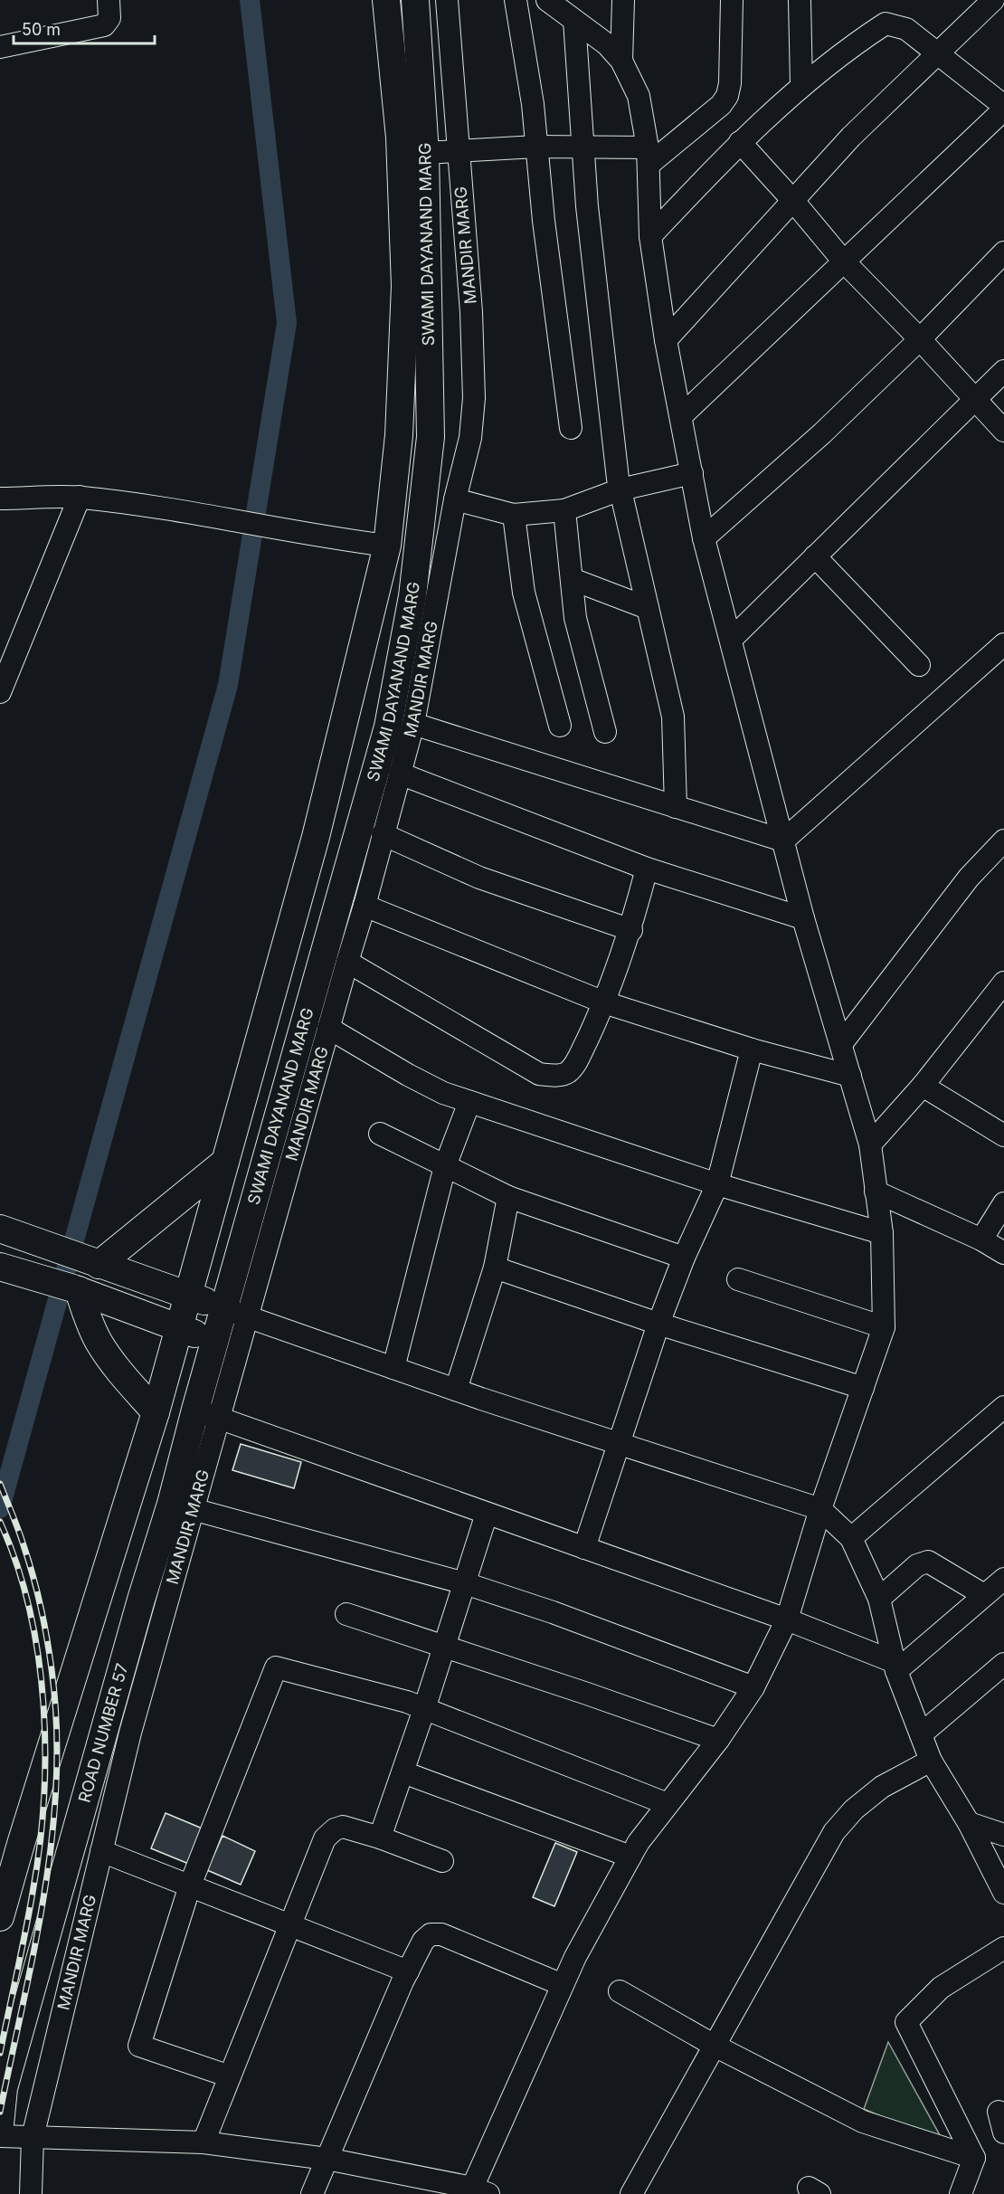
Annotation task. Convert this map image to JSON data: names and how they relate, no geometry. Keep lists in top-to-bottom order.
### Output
{
  "streets": {
    "main road": ["SWAMI DAYANAND MARG", "ROAD NUMBER 57"],
    "street": ["MANDIR MARG"]
  },
  "crossings": [
    ["SWAMI DAYANAND MARG", "MANDIR MARG"],
    ["SWAMI DAYANAND MARG", "ROAD NUMBER 57"],
    ["MANDIR MARG", "ROAD NUMBER 57"]
  ],
  "scale_bar": "50 m"
}
